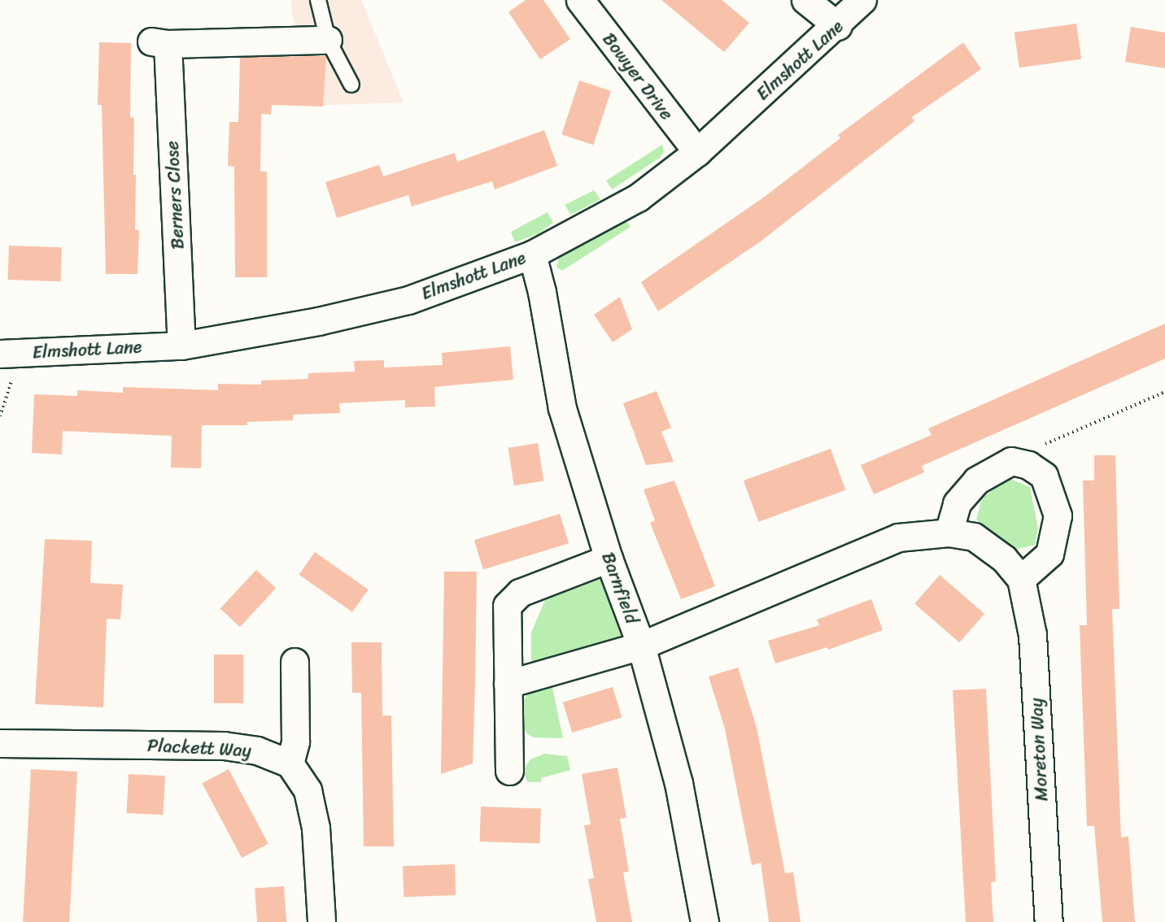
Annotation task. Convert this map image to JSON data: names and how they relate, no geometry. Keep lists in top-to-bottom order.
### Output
{
  "streets": {
    "street": [
      "Elmshott Lane",
      "Bowyer Drive",
      "Berners Close",
      "Barnfield",
      "Plackett Way",
      "Moreton Way"
    ]
  },
  "crossings": [
    ["Elmshott Lane", "Bowyer Drive"],
    ["Elmshott Lane", "Berners Close"],
    ["Elmshott Lane", "Barnfield"],
    ["Barnfield", "Moreton Way"]
  ]
}
